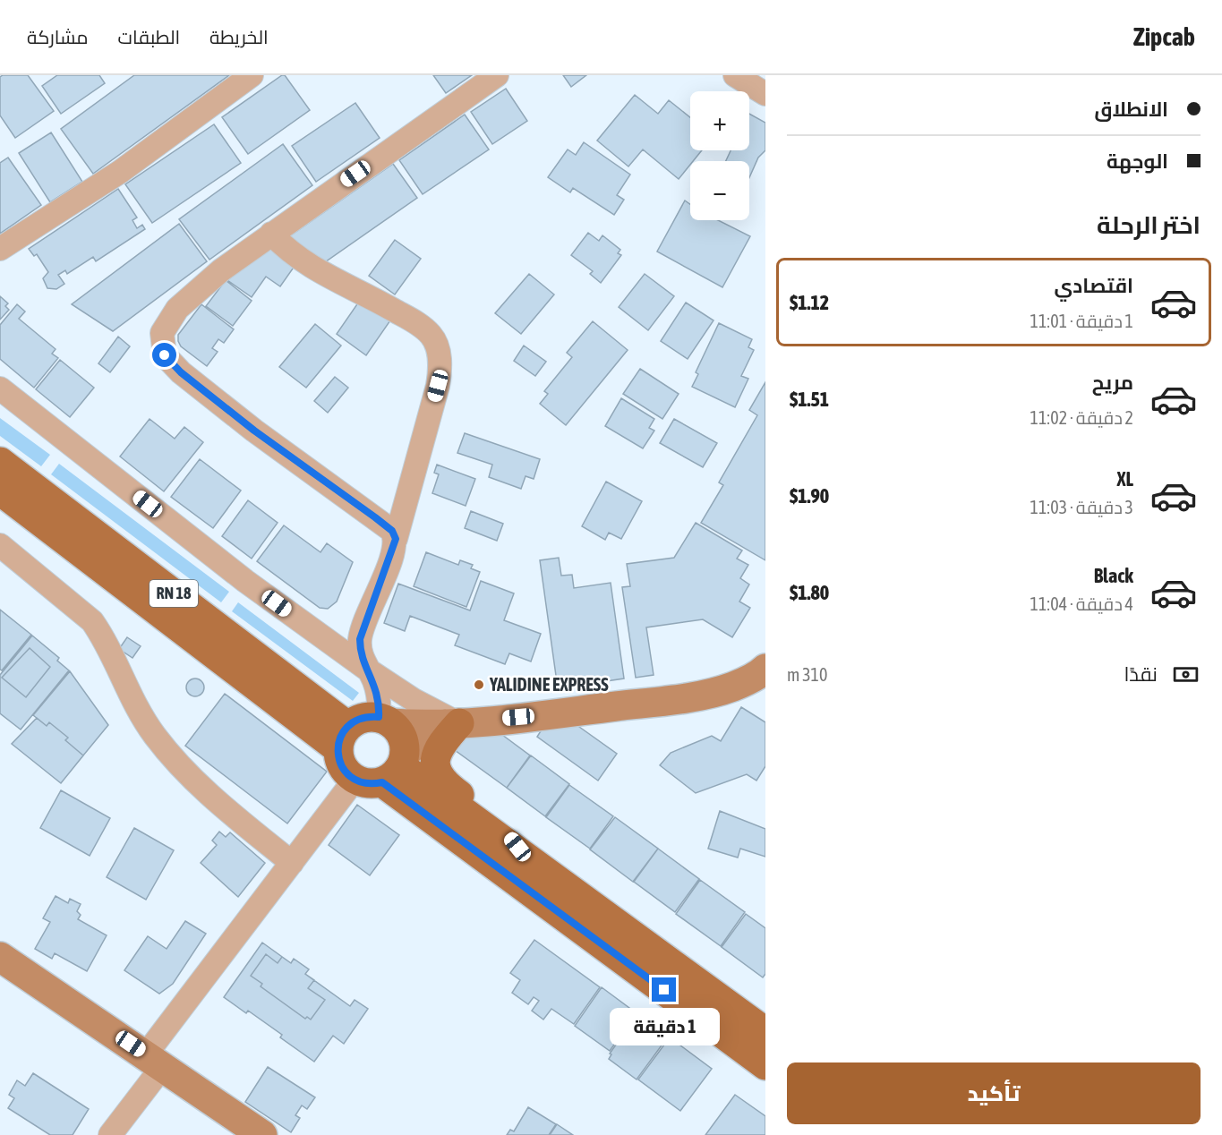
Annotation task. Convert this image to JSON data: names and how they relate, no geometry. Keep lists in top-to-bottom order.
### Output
{
  "streets": {
    "main road": ["RN 18"]
  },
  "places": ["YALIDINE EXPRESS"],
  "page": {
    "header": "Zipcab",
    "nav": ["الخريطة", "الطبقات", "مشاركة"],
    "banner": ["الانطلاق", "الوجهة"],
    "map_buttons": ["+", "−"],
    "heading": "اختر الرحلة",
    "list": [
      {
        "name": "اقتصادي",
        "note": "1 دقيقة · 11:01",
        "value": "$1.12"
      },
      {
        "name": "مريح",
        "note": "2 دقيقة · 11:02",
        "value": "$1.51"
      },
      {
        "name": "XL",
        "note": "3 دقيقة · 11:03",
        "value": "$1.90"
      },
      {
        "name": "Black",
        "note": "4 دقيقة · 11:04",
        "value": "$1.80"
      }
    ],
    "pay": ["نقدًا", "310 m"],
    "bubble": "1 دقيقة",
    "buttons": "تأكيد"
  }
}
